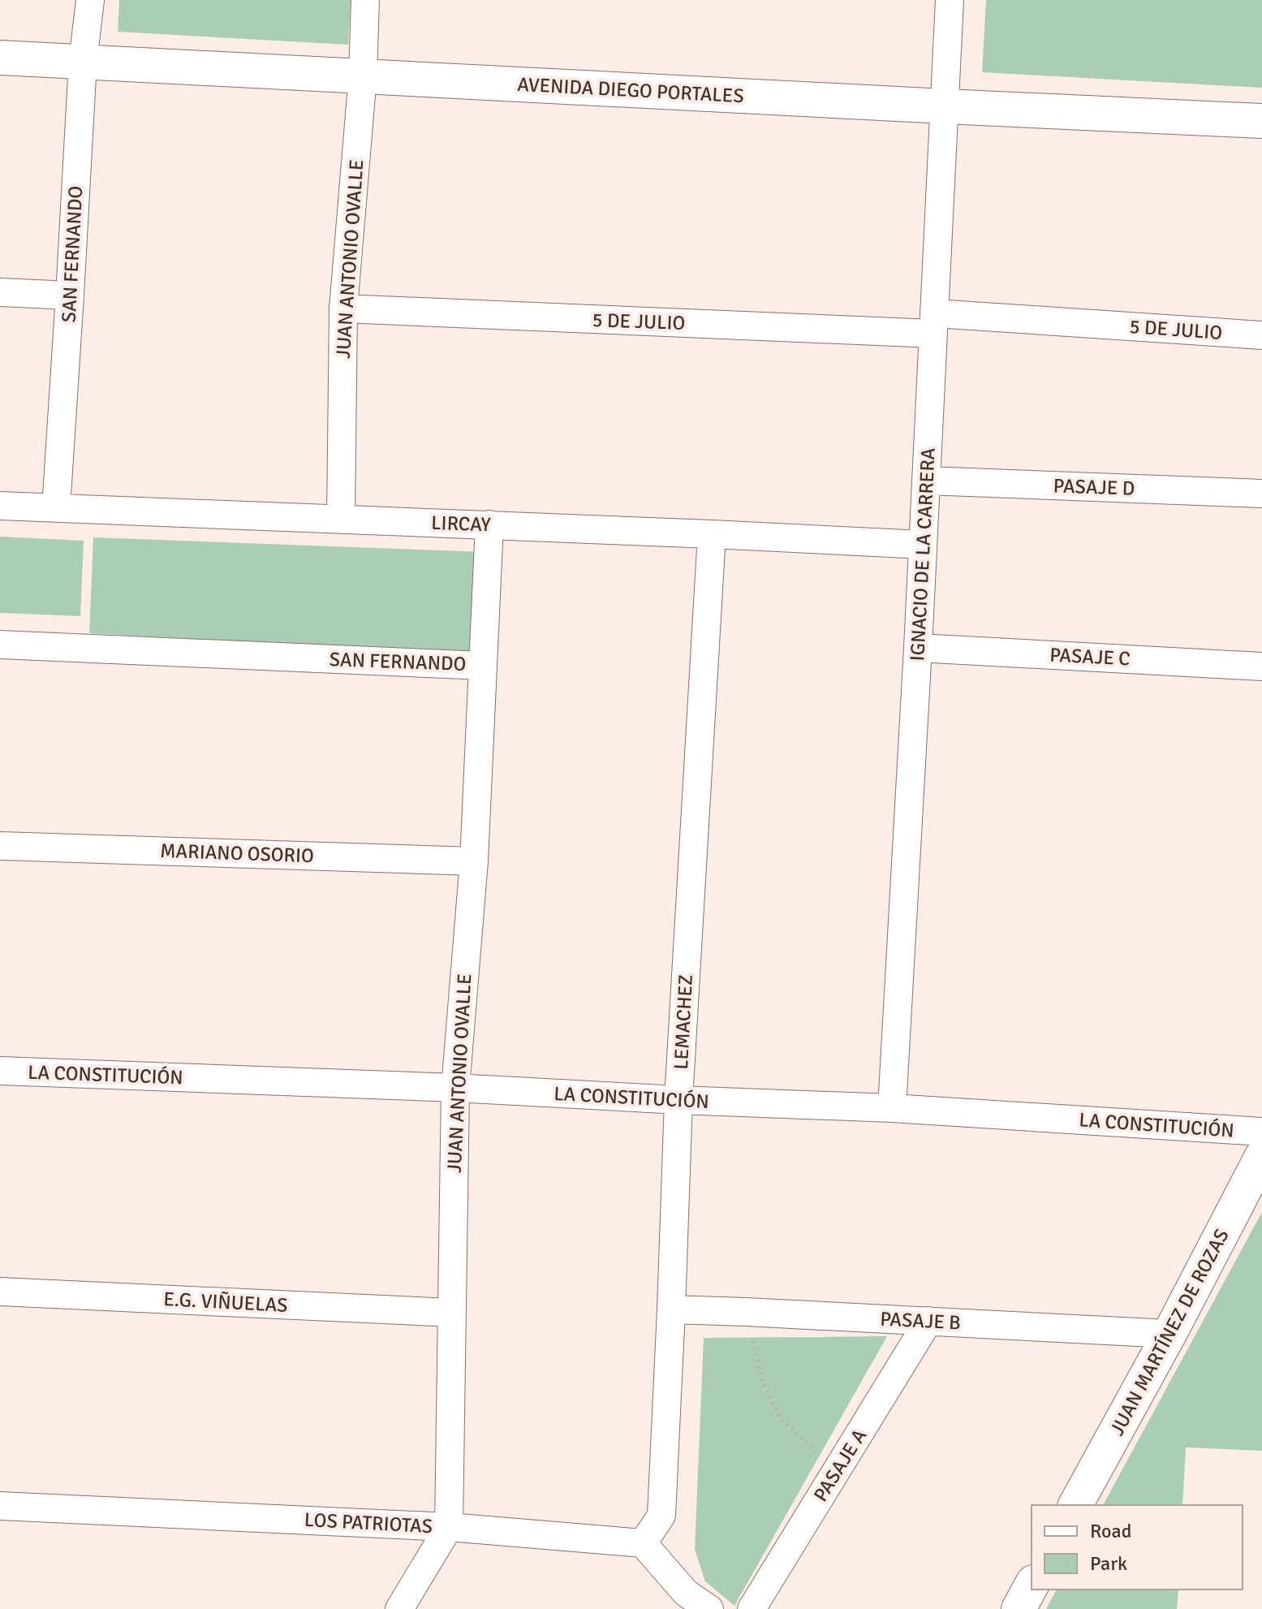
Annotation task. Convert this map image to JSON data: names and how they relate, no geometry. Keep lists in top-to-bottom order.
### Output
{
  "streets": {
    "street": [
      "AVENIDA DIEGO PORTALES",
      "SAN FERNANDO",
      "JUAN ANTONIO OVALLE",
      "5 DE JULIO",
      "PASAJE D",
      "LIRCAY",
      "IGNACIO DE LA CARRERA",
      "PASAJE C",
      "MARIANO OSORIO",
      "LEMACHEZ",
      "LA CONSTITUCIÓN",
      "E.G. VIÑUELAS",
      "PASAJE B",
      "JUAN MARTÍNEZ DE ROZAS",
      "PASAJE A",
      "LOS PATRIOTAS"
    ]
  },
  "crossings": [
    ["AVENIDA DIEGO PORTALES", "SAN FERNANDO"],
    ["AVENIDA DIEGO PORTALES", "JUAN ANTONIO OVALLE"],
    ["AVENIDA DIEGO PORTALES", "IGNACIO DE LA CARRERA"],
    ["SAN FERNANDO", "JUAN ANTONIO OVALLE"],
    ["SAN FERNANDO", "LIRCAY"],
    ["JUAN ANTONIO OVALLE", "5 DE JULIO"],
    ["JUAN ANTONIO OVALLE", "LIRCAY"],
    ["JUAN ANTONIO OVALLE", "MARIANO OSORIO"],
    ["JUAN ANTONIO OVALLE", "LA CONSTITUCIÓN"],
    ["JUAN ANTONIO OVALLE", "E.G. VIÑUELAS"],
    ["JUAN ANTONIO OVALLE", "LOS PATRIOTAS"],
    ["5 DE JULIO", "IGNACIO DE LA CARRERA"],
    ["PASAJE D", "IGNACIO DE LA CARRERA"],
    ["LIRCAY", "IGNACIO DE LA CARRERA"],
    ["LIRCAY", "LEMACHEZ"],
    ["IGNACIO DE LA CARRERA", "PASAJE C"],
    ["IGNACIO DE LA CARRERA", "LA CONSTITUCIÓN"],
    ["LEMACHEZ", "LA CONSTITUCIÓN"],
    ["LEMACHEZ", "PASAJE B"],
    ["LEMACHEZ", "LOS PATRIOTAS"],
    ["PASAJE B", "JUAN MARTÍNEZ DE ROZAS"],
    ["PASAJE B", "PASAJE A"]
  ],
  "legend": ["Road", "Park"]
}
